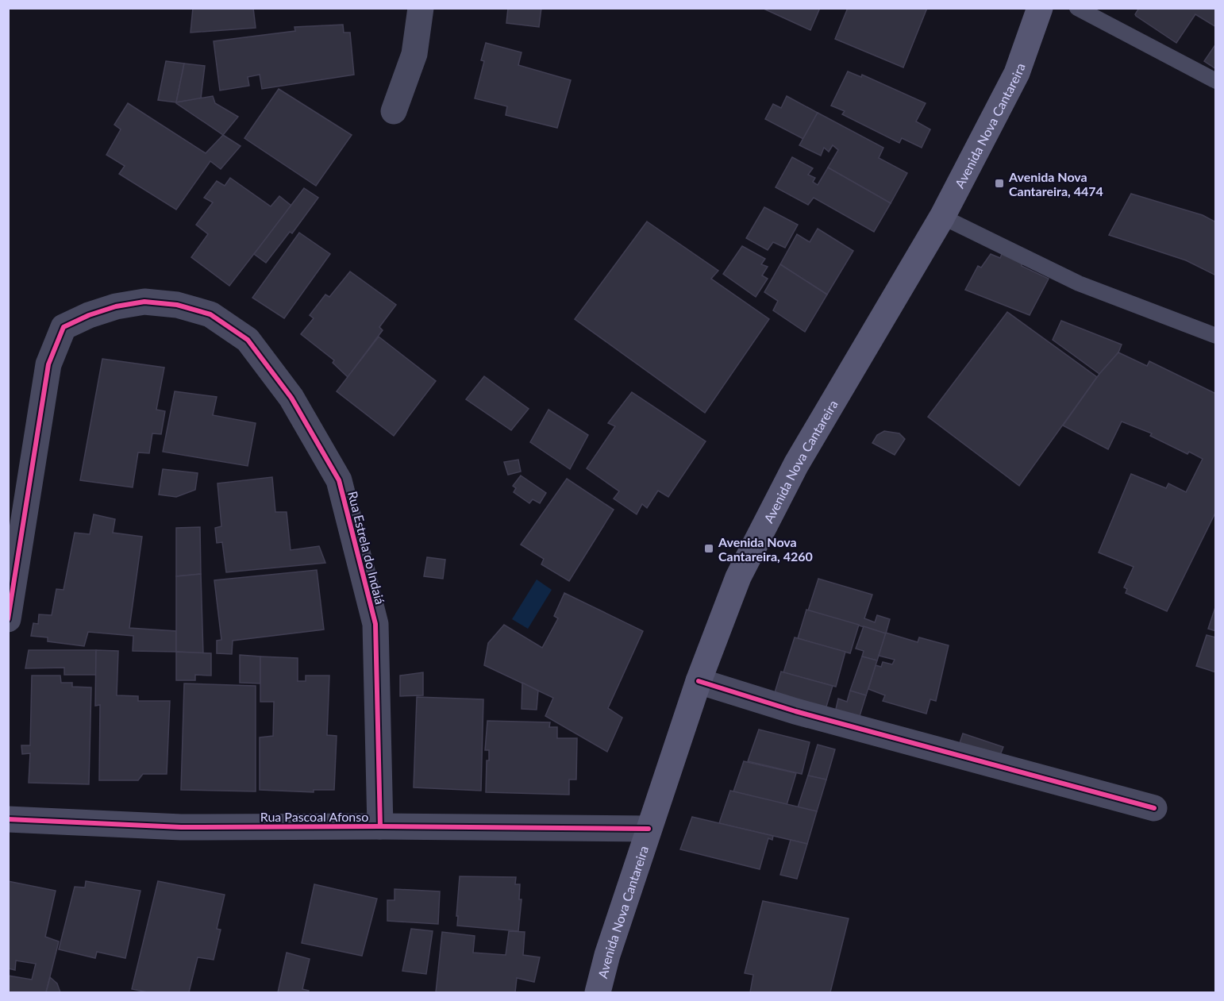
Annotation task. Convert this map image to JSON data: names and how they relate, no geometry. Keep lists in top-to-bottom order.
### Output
{
  "streets": {
    "main road": ["Avenida Nova Cantareira"],
    "street": ["Rua Estrela do Indaiá", "Rua Pascoal Afonso"]
  },
  "crossings": [
    ["Avenida Nova Cantareira", "Rua Pascoal Afonso"],
    ["Rua Estrela do Indaiá", "Rua Pascoal Afonso"]
  ],
  "places": {
    "transit": ["Avenida Nova Cantareira, 4474", "Avenida Nova Cantareira, 4260"]
  }
}
